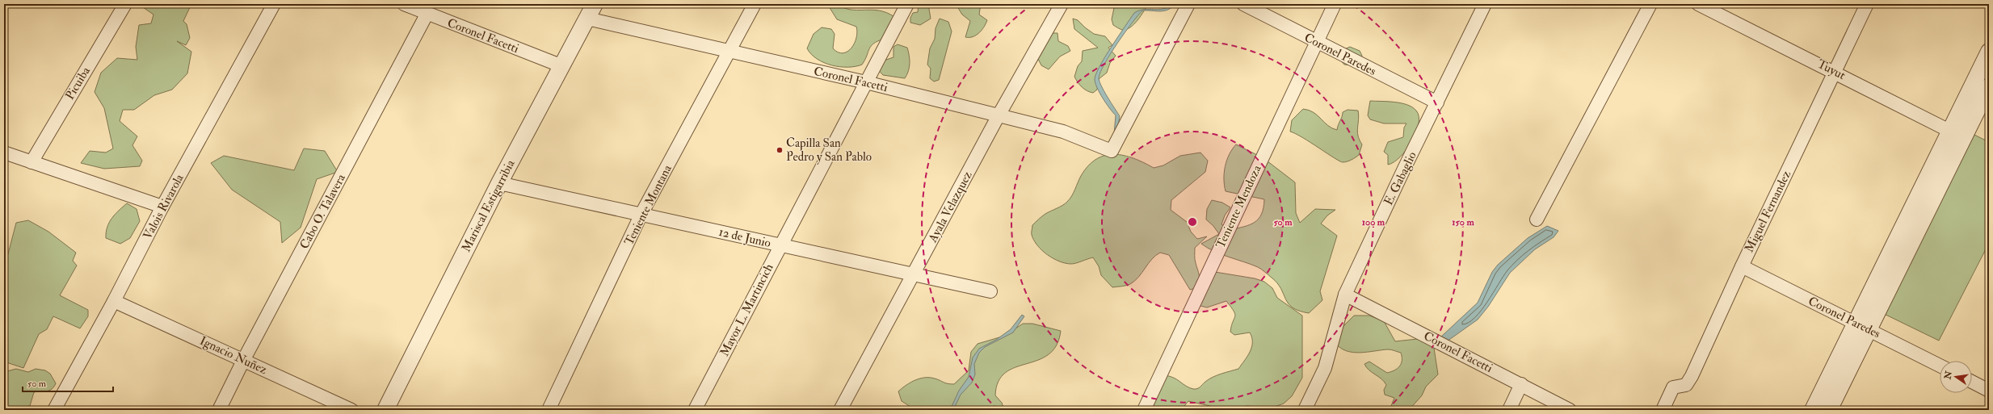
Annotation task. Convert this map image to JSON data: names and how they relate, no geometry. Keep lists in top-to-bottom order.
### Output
{
  "streets": {
    "street": [
      "Coronel Facetti",
      "Coronel Paredes",
      "Tuyut",
      "Picuiba",
      "E. Gabaglio",
      "Teniente Montana",
      "Mariscal Estigarribia",
      "Valois Rivarola",
      "Ayala Velazquez",
      "Teniente Mendoza",
      "Cabo O. Talavera",
      "Miguel Fernandez",
      "12 de Junio",
      "Mayor L. Martincich",
      "Ignacio Nuñez"
    ]
  },
  "crossings": [
    ["Coronel Facetti", "E. Gabaglio"],
    ["Coronel Facetti", "Teniente Montana"],
    ["Coronel Facetti", "Mariscal Estigarribia"],
    ["Coronel Facetti", "Ayala Velazquez"],
    ["Coronel Facetti", "Cabo O. Talavera"],
    ["Coronel Facetti", "Mayor L. Martincich"],
    ["Coronel Paredes", "E. Gabaglio"],
    ["Coronel Paredes", "Teniente Mendoza"],
    ["Coronel Paredes", "Miguel Fernandez"],
    ["Tuyut", "Miguel Fernandez"],
    ["Teniente Montana", "12 de Junio"],
    ["Mariscal Estigarribia", "12 de Junio"],
    ["Valois Rivarola", "Ignacio Nuñez"],
    ["Ayala Velazquez", "12 de Junio"],
    ["Cabo O. Talavera", "Ignacio Nuñez"],
    ["12 de Junio", "Mayor L. Martincich"]
  ],
  "places": ["Capilla San Pedro y San Pablo"],
  "scale_bar": "50 m",
  "north": "left",
  "rings": ["50 m", "100 m", "150 m"]
}
